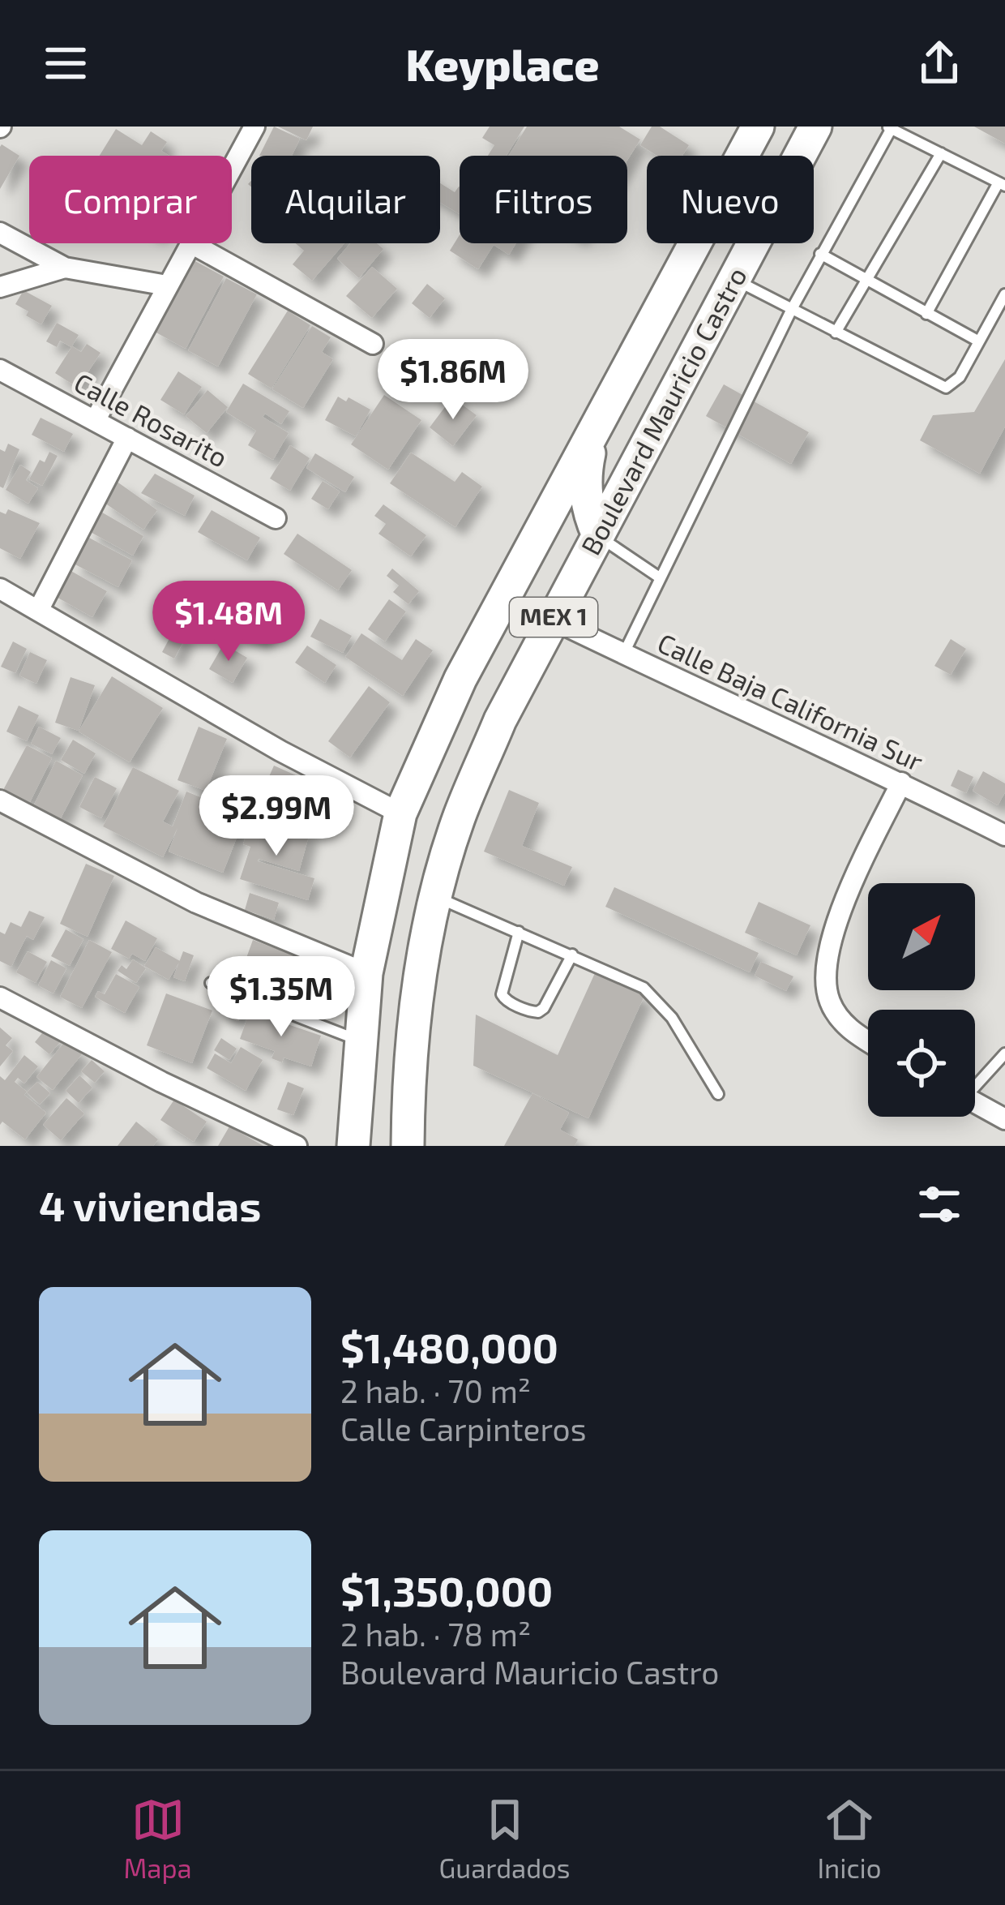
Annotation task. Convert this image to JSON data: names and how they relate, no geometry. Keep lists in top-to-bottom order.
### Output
{
  "streets": {
    "main road": ["Boulevard Mauricio Castro", "MEX 1"],
    "street": ["Calle Rosarito", "Calle Baja California Sur"]
  },
  "crossings": [
    ["Boulevard Mauricio Castro", "Calle Baja California Sur"]
  ],
  "north": "top right",
  "page": {
    "header": "Keyplace",
    "chip": [
      "Comprar",
      "Alquilar",
      "Filtros",
      "Nuevo"
    ],
    "price": [
      "$1.86M",
      "$1.48M",
      "$2.99M",
      "$1.35M"
    ],
    "heading": "4 viviendas",
    "list": [
      {
        "name": "$1,480,000",
        "note": "2 hab. · 70 m² · Calle Carpinteros"
      },
      {
        "name": "$1,350,000",
        "note": "2 hab. · 78 m² · Boulevard Mauricio Castro"
      }
    ],
    "tabs": ["Mapa", "Guardados", "Inicio"]
  }
}
